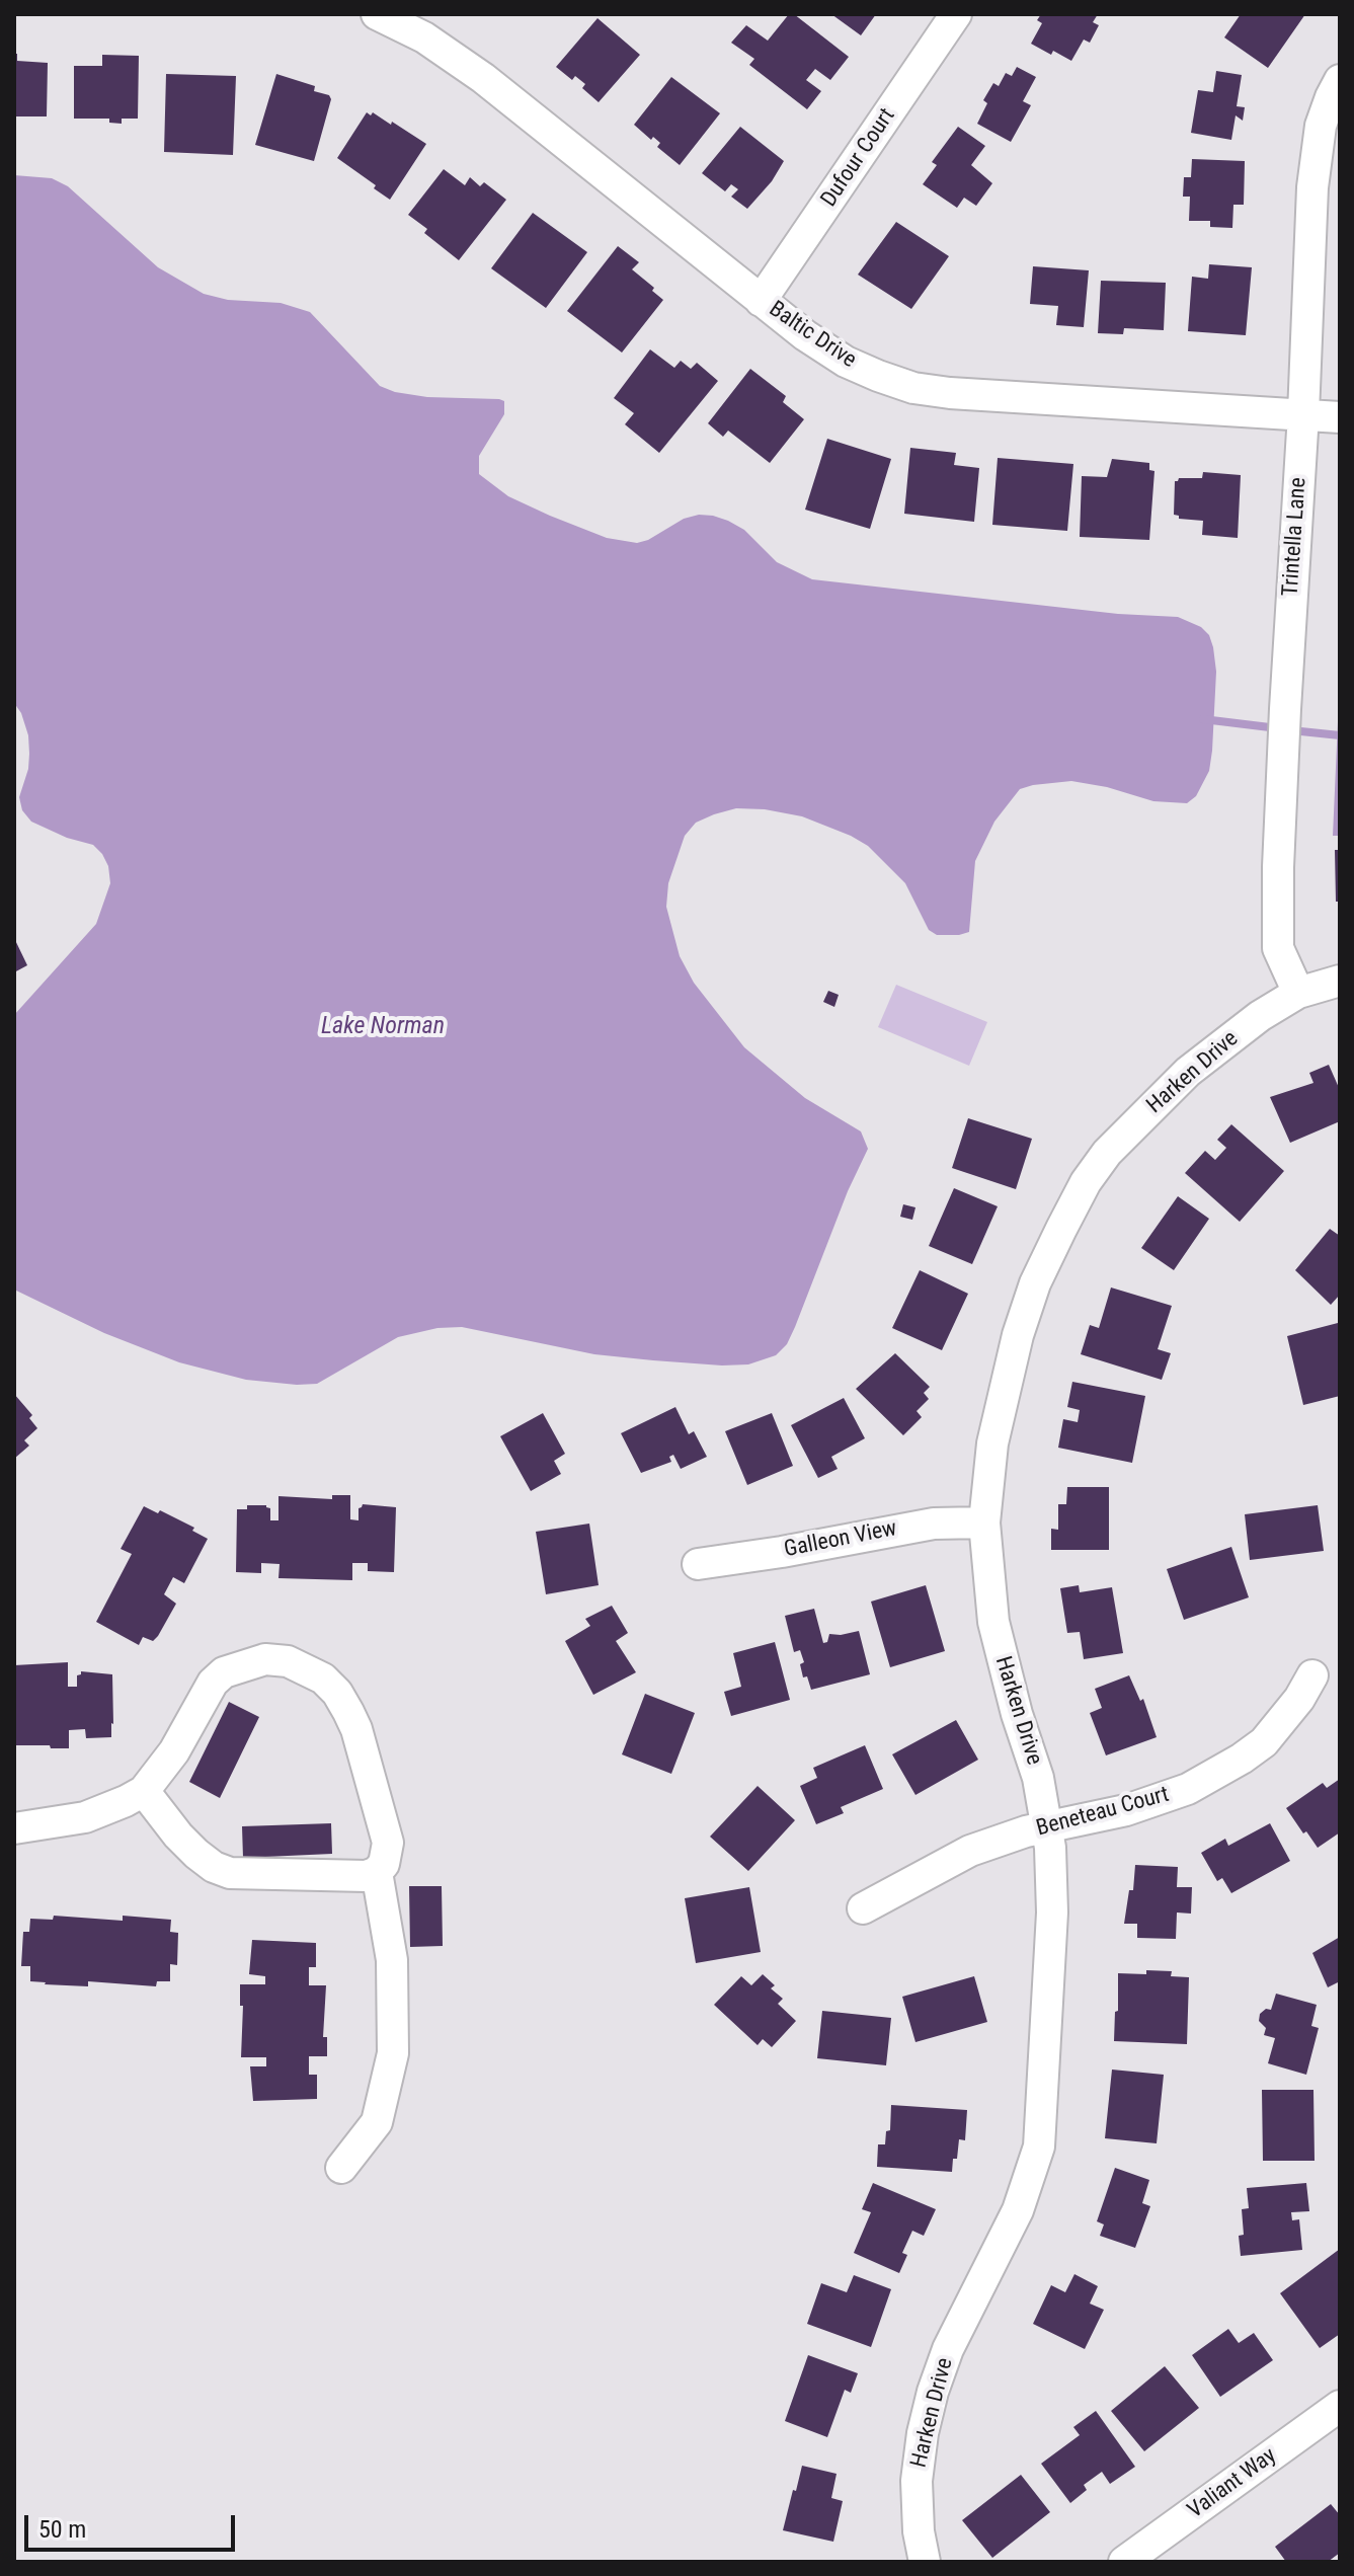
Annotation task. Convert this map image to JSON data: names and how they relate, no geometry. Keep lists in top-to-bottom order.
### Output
{
  "streets": {
    "street": [
      "Dufour Court",
      "Baltic Drive",
      "Trintella Lane",
      "Harken Drive",
      "Galleon View",
      "Beneteau Court",
      "Valiant Way"
    ]
  },
  "crossings": [
    ["Dufour Court", "Baltic Drive"],
    ["Baltic Drive", "Trintella Lane"],
    ["Trintella Lane", "Harken Drive"],
    ["Harken Drive", "Galleon View"],
    ["Harken Drive", "Beneteau Court"]
  ],
  "water": ["Lake Norman"],
  "scale_bar": "50 m"
}
